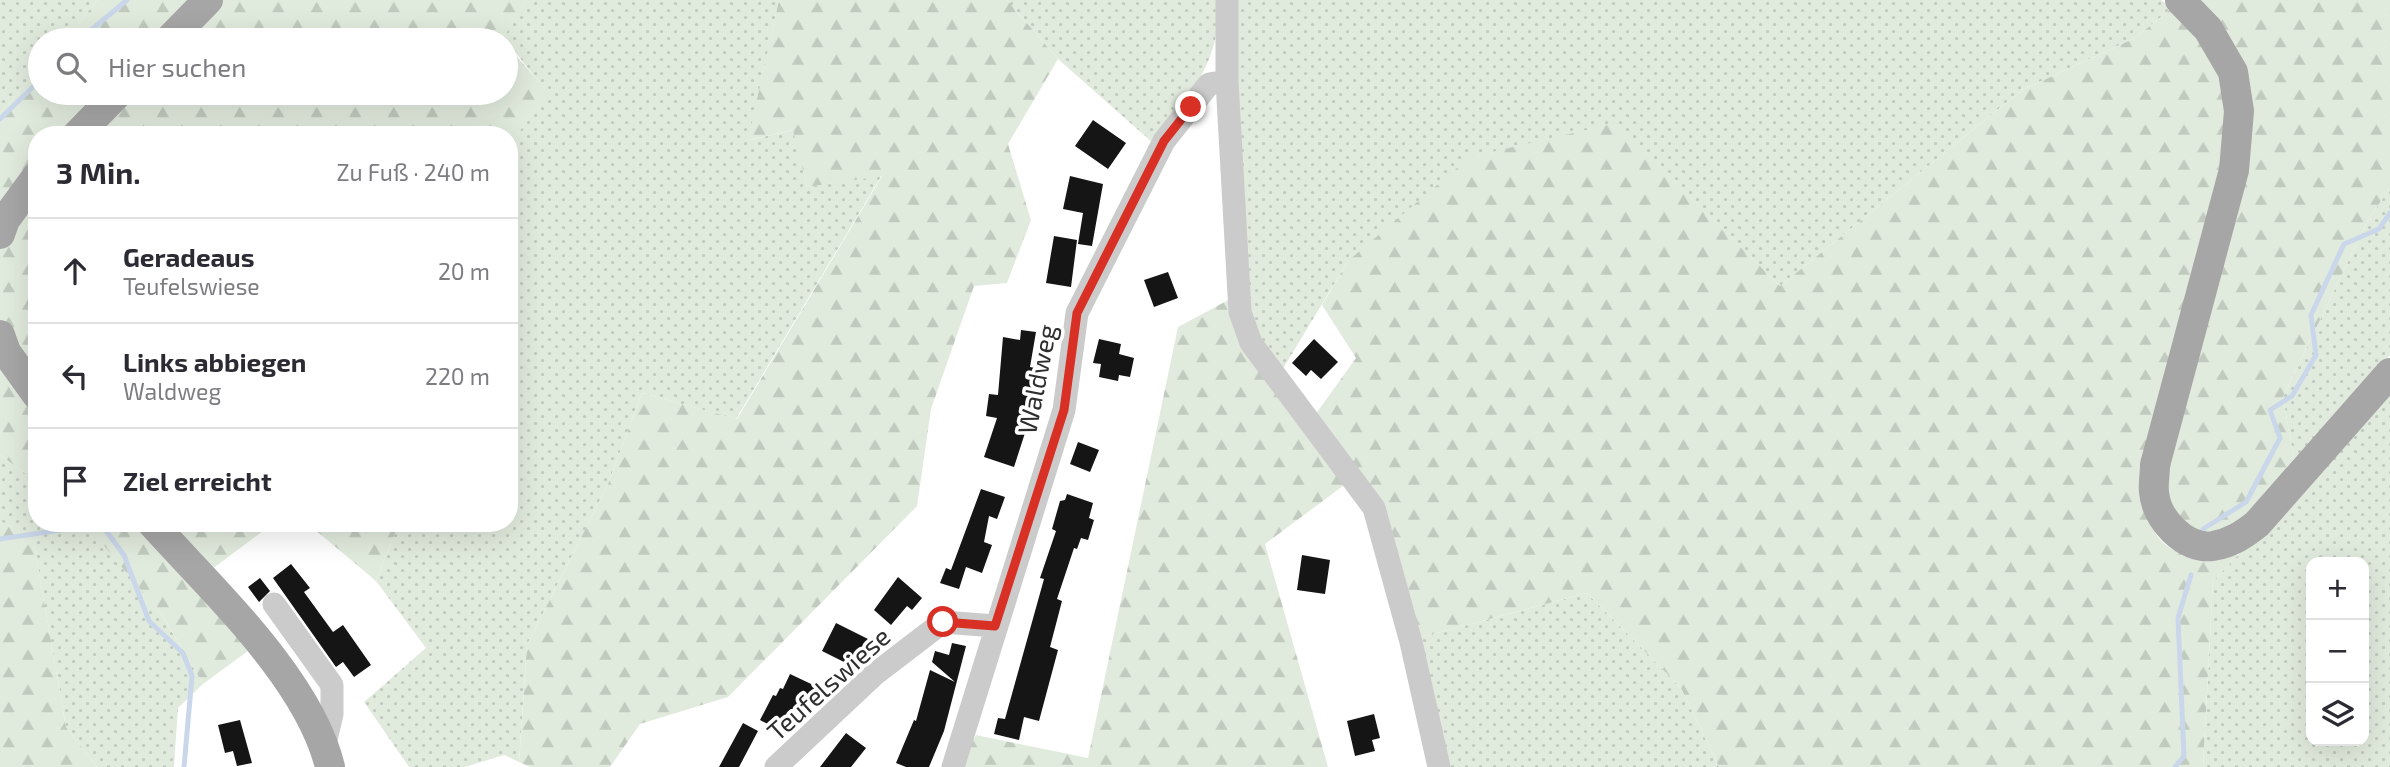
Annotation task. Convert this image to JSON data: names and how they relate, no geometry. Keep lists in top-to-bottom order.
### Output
{
  "streets": {
    "street": ["Waldweg", "Teufelswiese"]
  },
  "crossings": [
    ["Waldweg", "Teufelswiese"]
  ],
  "page": {
    "search": "Hier suchen",
    "heading": ["3 Min.", "Zu Fuß · 240 m"],
    "list": [
      ["Geradeaus", "Teufelswiese", "20 m"],
      ["Links abbiegen", "Waldweg", "220 m"],
      "Ziel erreicht"
    ],
    "map_buttons": ["+", "−"]
  }
}
